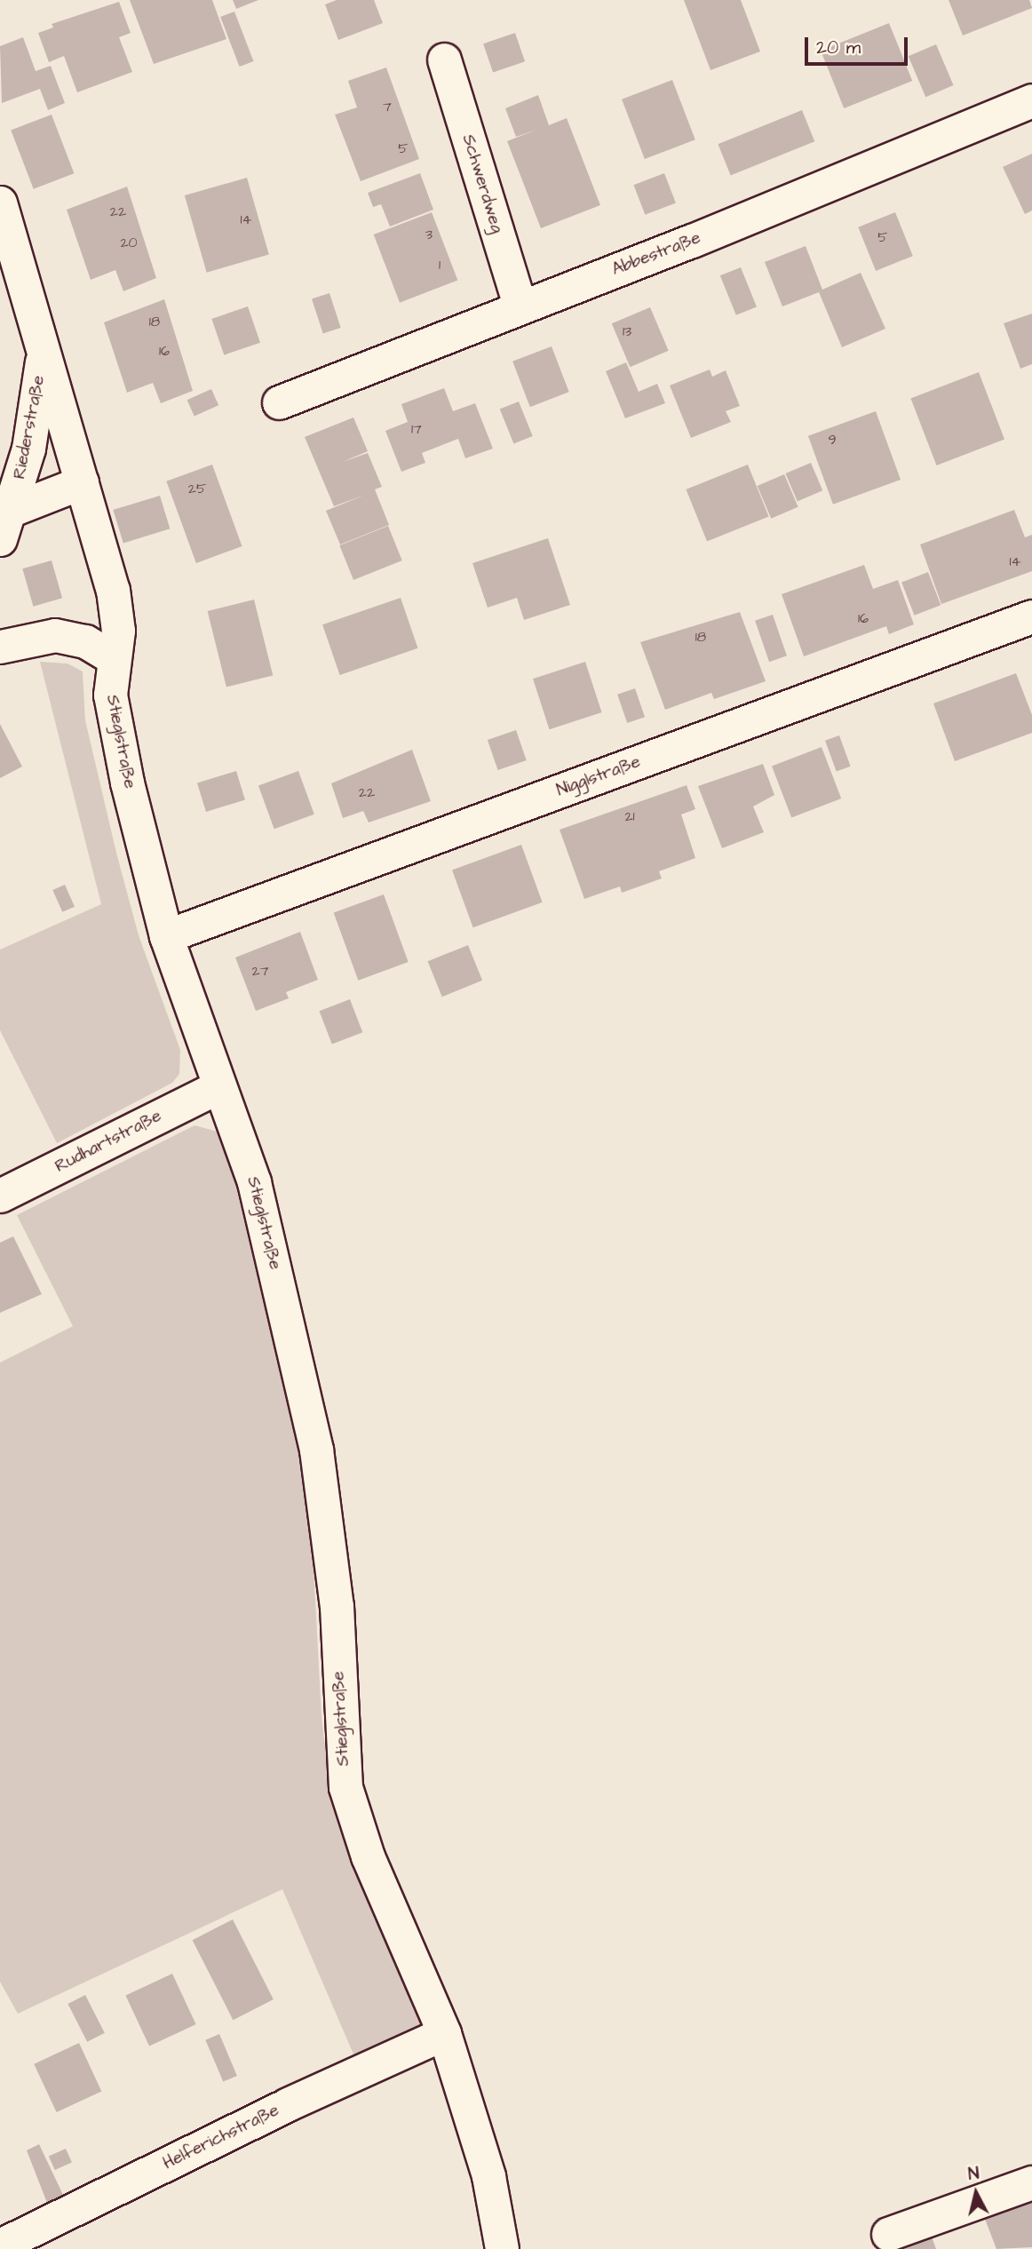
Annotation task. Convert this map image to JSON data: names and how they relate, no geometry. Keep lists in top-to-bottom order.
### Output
{
  "streets": {
    "street": [
      "Schwerdweg",
      "Abbestraße",
      "Riederstraße",
      "Stieglstraße",
      "Nigglstraße",
      "Rudhartstraße",
      "Helferichstraße"
    ]
  },
  "crossings": [
    ["Schwerdweg", "Abbestraße"],
    ["Riederstraße", "Stieglstraße"],
    ["Stieglstraße", "Nigglstraße"],
    ["Stieglstraße", "Rudhartstraße"],
    ["Stieglstraße", "Helferichstraße"]
  ],
  "house_numbers": [
    "7",
    "5",
    "22",
    "14",
    "3",
    "5",
    "20",
    "1",
    "18",
    "13",
    "16",
    "17",
    "9",
    "25",
    "14",
    "16",
    "18",
    "22",
    "21",
    "27"
  ],
  "scale_bar": "20 m",
  "north": "top"
}
